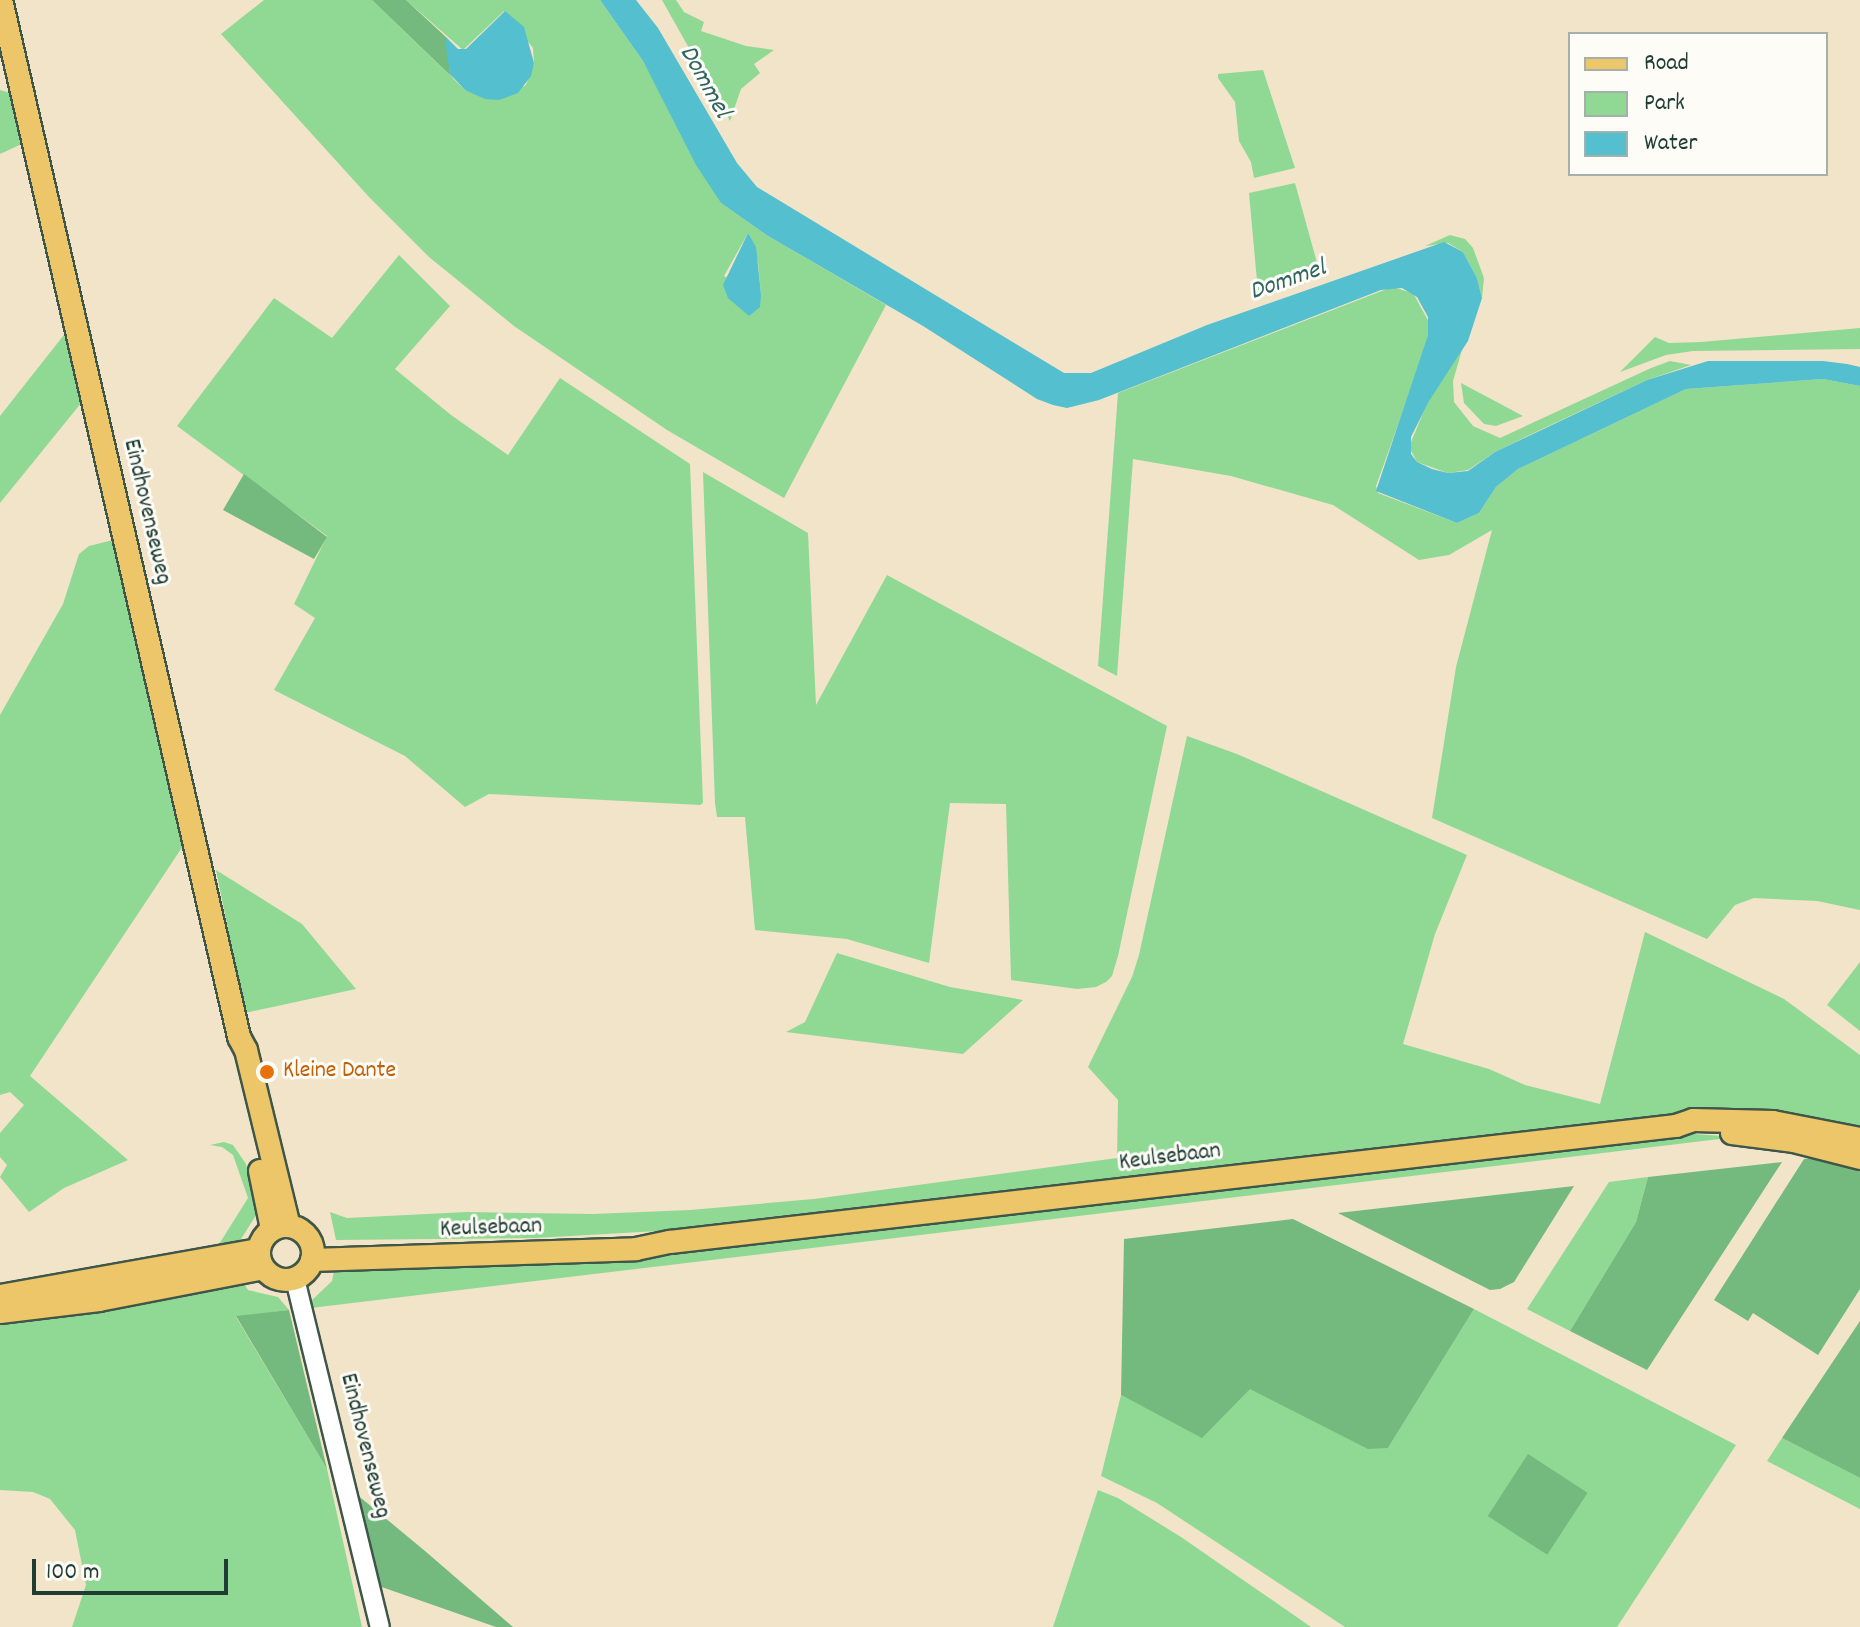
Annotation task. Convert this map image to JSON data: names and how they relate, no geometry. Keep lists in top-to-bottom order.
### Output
{
  "streets": {
    "main road": ["Eindhovenseweg", "Keulsebaan"]
  },
  "crossings": [
    ["Eindhovenseweg", "Keulsebaan"]
  ],
  "water": ["Dommel"],
  "places": ["Kleine Dante"],
  "legend": ["Road", "Park", "Water"],
  "scale_bar": "100 m"
}
